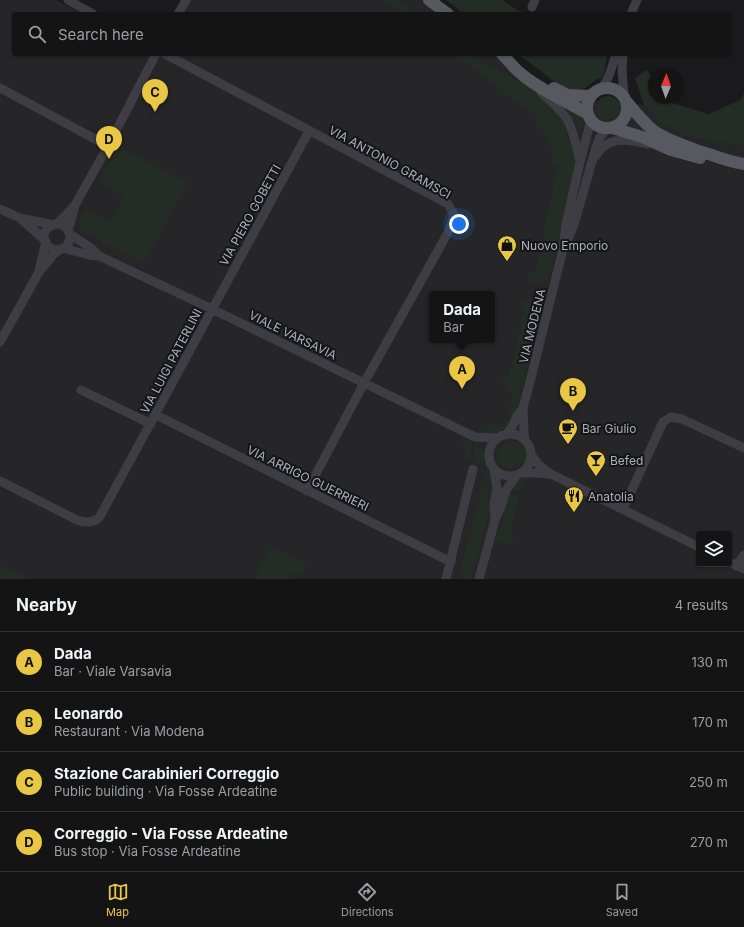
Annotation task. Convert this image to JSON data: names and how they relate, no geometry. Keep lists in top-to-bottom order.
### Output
{
  "streets": {
    "street": [
      "VIA ANTONIO GRAMSCI",
      "VIA PIERO GOBETTI",
      "VIA MODENA",
      "VIALE VARSAVIA",
      "VIA LUIGI PATERLINI",
      "VIA ARRIGO GUERRIERI"
    ]
  },
  "crossings": [
    ["VIA ANTONIO GRAMSCI", "VIA PIERO GOBETTI"],
    ["VIA ANTONIO GRAMSCI", "VIALE VARSAVIA"],
    ["VIA ANTONIO GRAMSCI", "VIA ARRIGO GUERRIERI"],
    ["VIA PIERO GOBETTI", "VIALE VARSAVIA"],
    ["VIA PIERO GOBETTI", "VIA LUIGI PATERLINI"],
    ["VIA MODENA", "VIALE VARSAVIA"],
    ["VIALE VARSAVIA", "VIA LUIGI PATERLINI"],
    ["VIA LUIGI PATERLINI", "VIA ARRIGO GUERRIERI"]
  ],
  "places": {
    "shop": ["Nuovo Emporio"],
    "cafe": ["Bar Giulio"],
    "bar": ["Befed"],
    "restaurant": ["Anatolia"]
  },
  "north": "top",
  "page": {
    "search": "Search here",
    "pins": [
      "C",
      "D",
      "A",
      "B"
    ],
    "popup": ["Dada", "Bar"],
    "heading": ["Nearby", "4 results"],
    "list": [
      {
        "mark": "A",
        "name": "Dada",
        "note": "Bar · Viale Varsavia",
        "value": "130 m"
      },
      {
        "mark": "B",
        "name": "Leonardo",
        "note": "Restaurant · Via Modena",
        "value": "170 m"
      },
      {
        "mark": "C",
        "name": "Stazione Carabinieri Correggio",
        "note": "Public building · Via Fosse Ardeatine",
        "value": "250 m"
      },
      {
        "mark": "D",
        "name": "Correggio - Via Fosse Ardeatine",
        "note": "Bus stop · Via Fosse Ardeatine",
        "value": "270 m"
      }
    ],
    "nav": ["Map", "Directions", "Saved"]
  }
}
